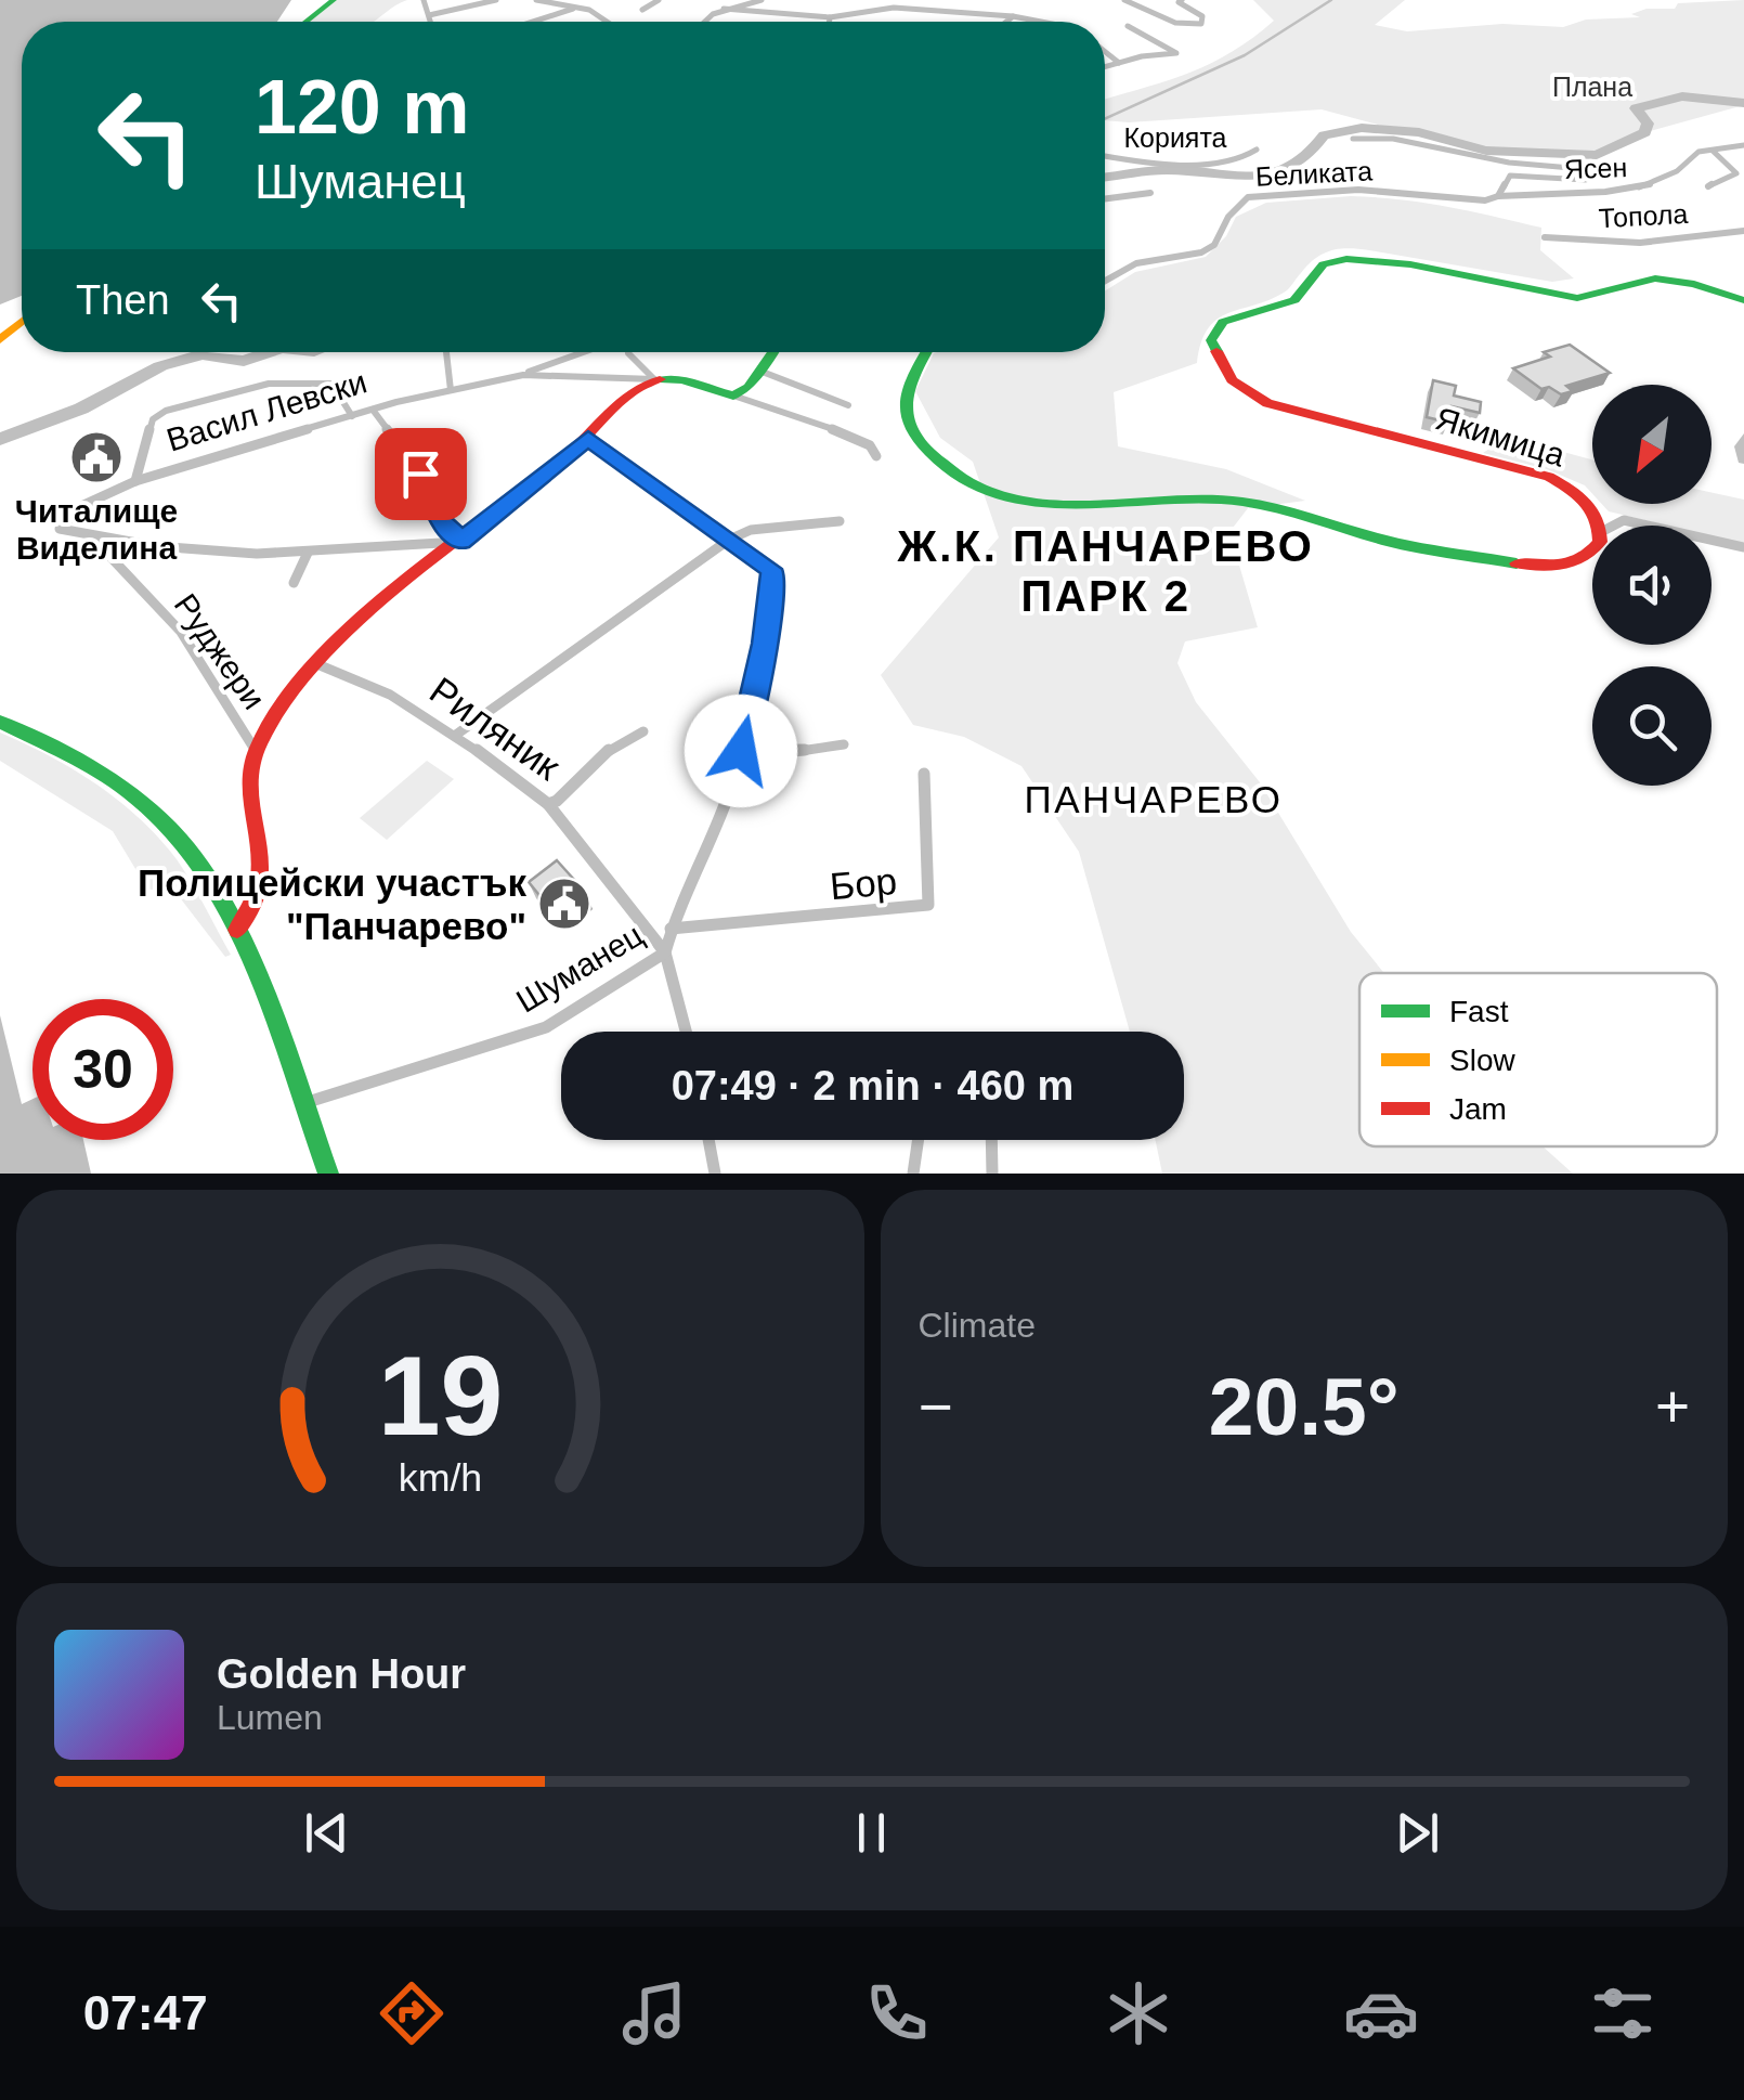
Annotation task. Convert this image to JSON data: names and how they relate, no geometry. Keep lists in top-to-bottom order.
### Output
{
  "streets": {
    "street": [
      "Корията",
      "Ясен",
      "Беликата",
      "Топола",
      "Васил Левски",
      "Якимица",
      "Руджери",
      "Риляник",
      "Бор",
      "Шуманец"
    ]
  },
  "crossings": [
    ["Ясен", "Беликата"],
    ["Васил Левски", "Руджери"],
    ["Риляник", "Шуманец"],
    ["Бор", "Шуманец"]
  ],
  "districts": ["Ж.К. ПАНЧАРЕВО ПАРК 2", "ПАНЧАРЕВО"],
  "parks": ["Плана"],
  "places": {
    "public building": ["Читалище Виделина", "Полицейски участък \"Панчарево\""]
  },
  "legend": ["Fast", "Slow", "Jam"],
  "north": "bottom left",
  "page": {
    "turn": ["120 m", "Шуманец"],
    "then": "Then",
    "limit": "30",
    "trip": "07:49 · 2 min · 460 m",
    "tile": "Climate",
    "heat": ["−", "20.5°", "+"],
    "song": ["Golden Hour", "Lumen"],
    "tabs": "07:47",
    "gauge": ["19", "km/h"]
  }
}
